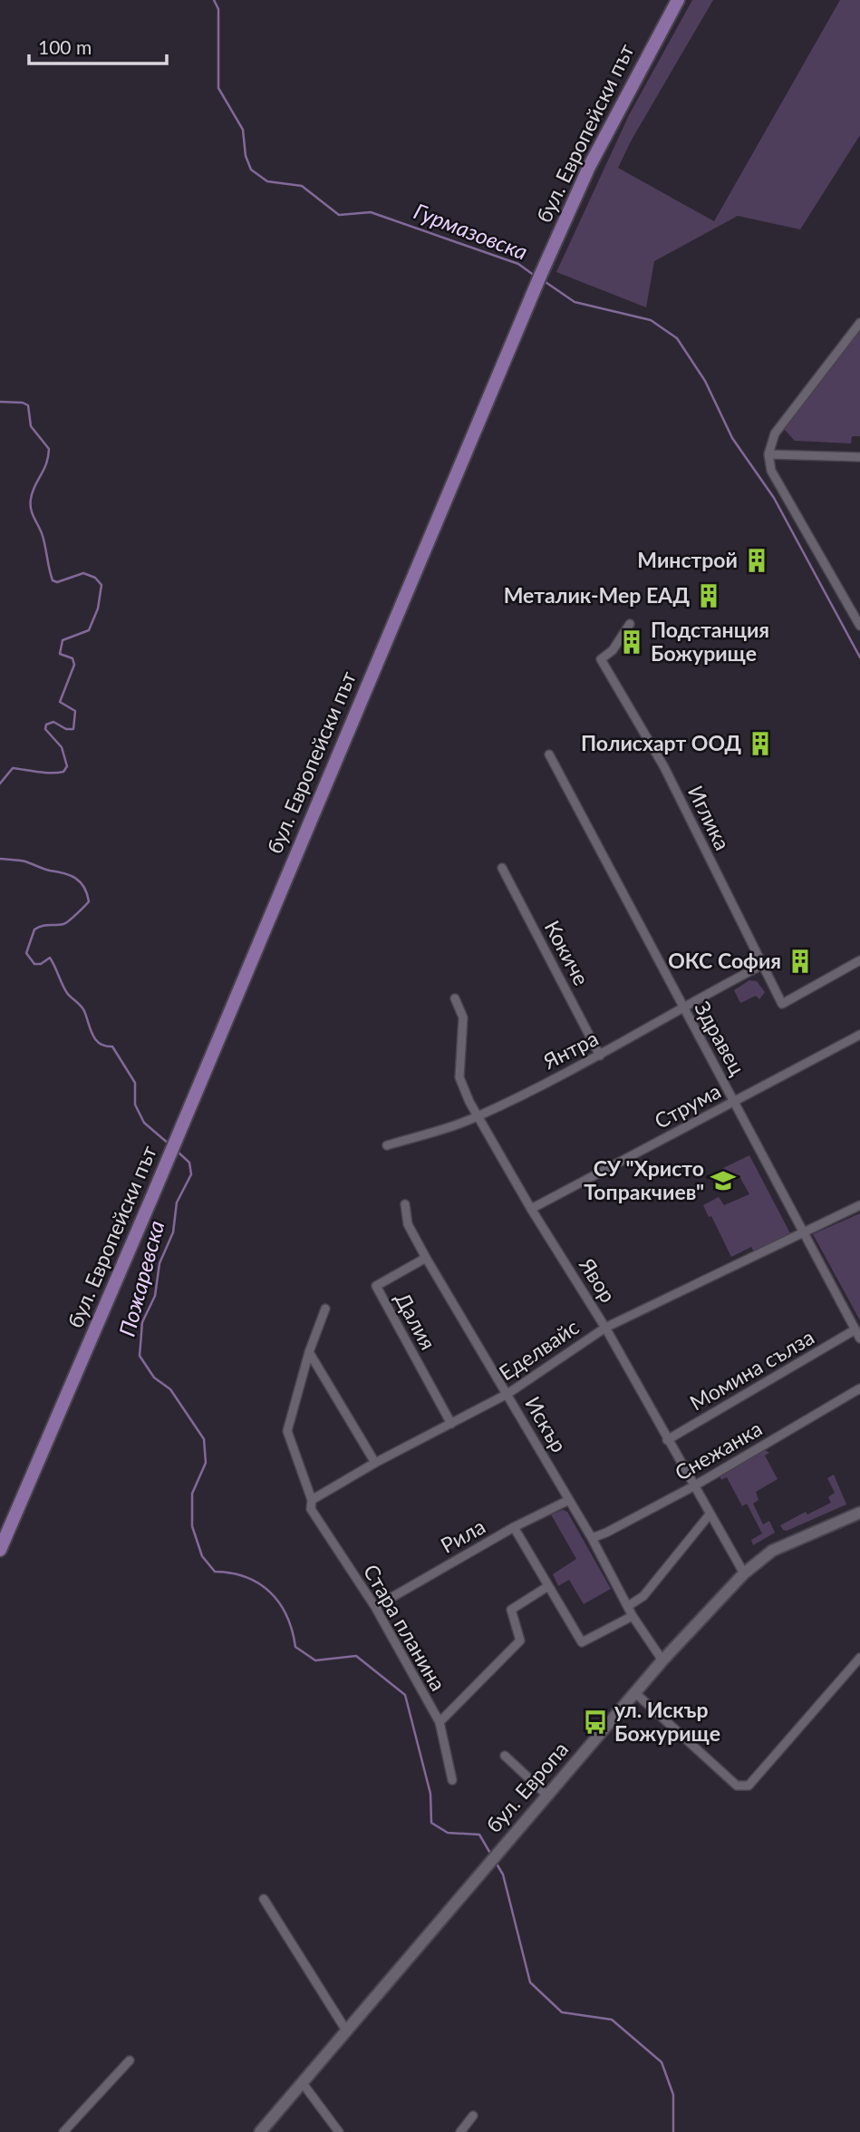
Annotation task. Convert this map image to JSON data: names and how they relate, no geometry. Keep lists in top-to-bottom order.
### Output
{
  "streets": {
    "main road": ["бул. Европейски път"],
    "street": [
      "Иглика",
      "Кокиче",
      "Здравец",
      "Янтра",
      "Струма",
      "Явор",
      "Далия",
      "Еделвайс",
      "Момина сълза",
      "Искър",
      "Снежанка",
      "Рила",
      "Стара планина",
      "бул. Европа"
    ]
  },
  "crossings": [
    ["Иглика", "Янтра"],
    ["Кокиче", "Янтра"],
    ["Здравец", "Янтра"],
    ["Здравец", "Струма"],
    ["Здравец", "Еделвайс"],
    ["Здравец", "Момина сълза"],
    ["Янтра", "Явор"],
    ["Струма", "Явор"],
    ["Явор", "Еделвайс"],
    ["Явор", "Момина сълза"],
    ["Явор", "Снежанка"],
    ["Явор", "бул. Европа"],
    ["Далия", "Еделвайс"],
    ["Далия", "Искър"],
    ["Еделвайс", "Искър"],
    ["Еделвайс", "Стара планина"],
    ["Искър", "Снежанка"],
    ["Искър", "Рила"],
    ["Искър", "бул. Европа"],
    ["Рила", "Стара планина"]
  ],
  "water": ["Гурмазовска", "Пожаревска"],
  "places": {
    "building": [
      "Минстрой",
      "Металик-Мер ЕАД",
      "Подстанция Божурище",
      "Полисхарт ООД",
      "ОКС София"
    ],
    "school or university": ["СУ \"Христо Топракчиев\""],
    "bus stop": ["ул. Искър Божурище"]
  },
  "scale_bar": "100 m"
}
